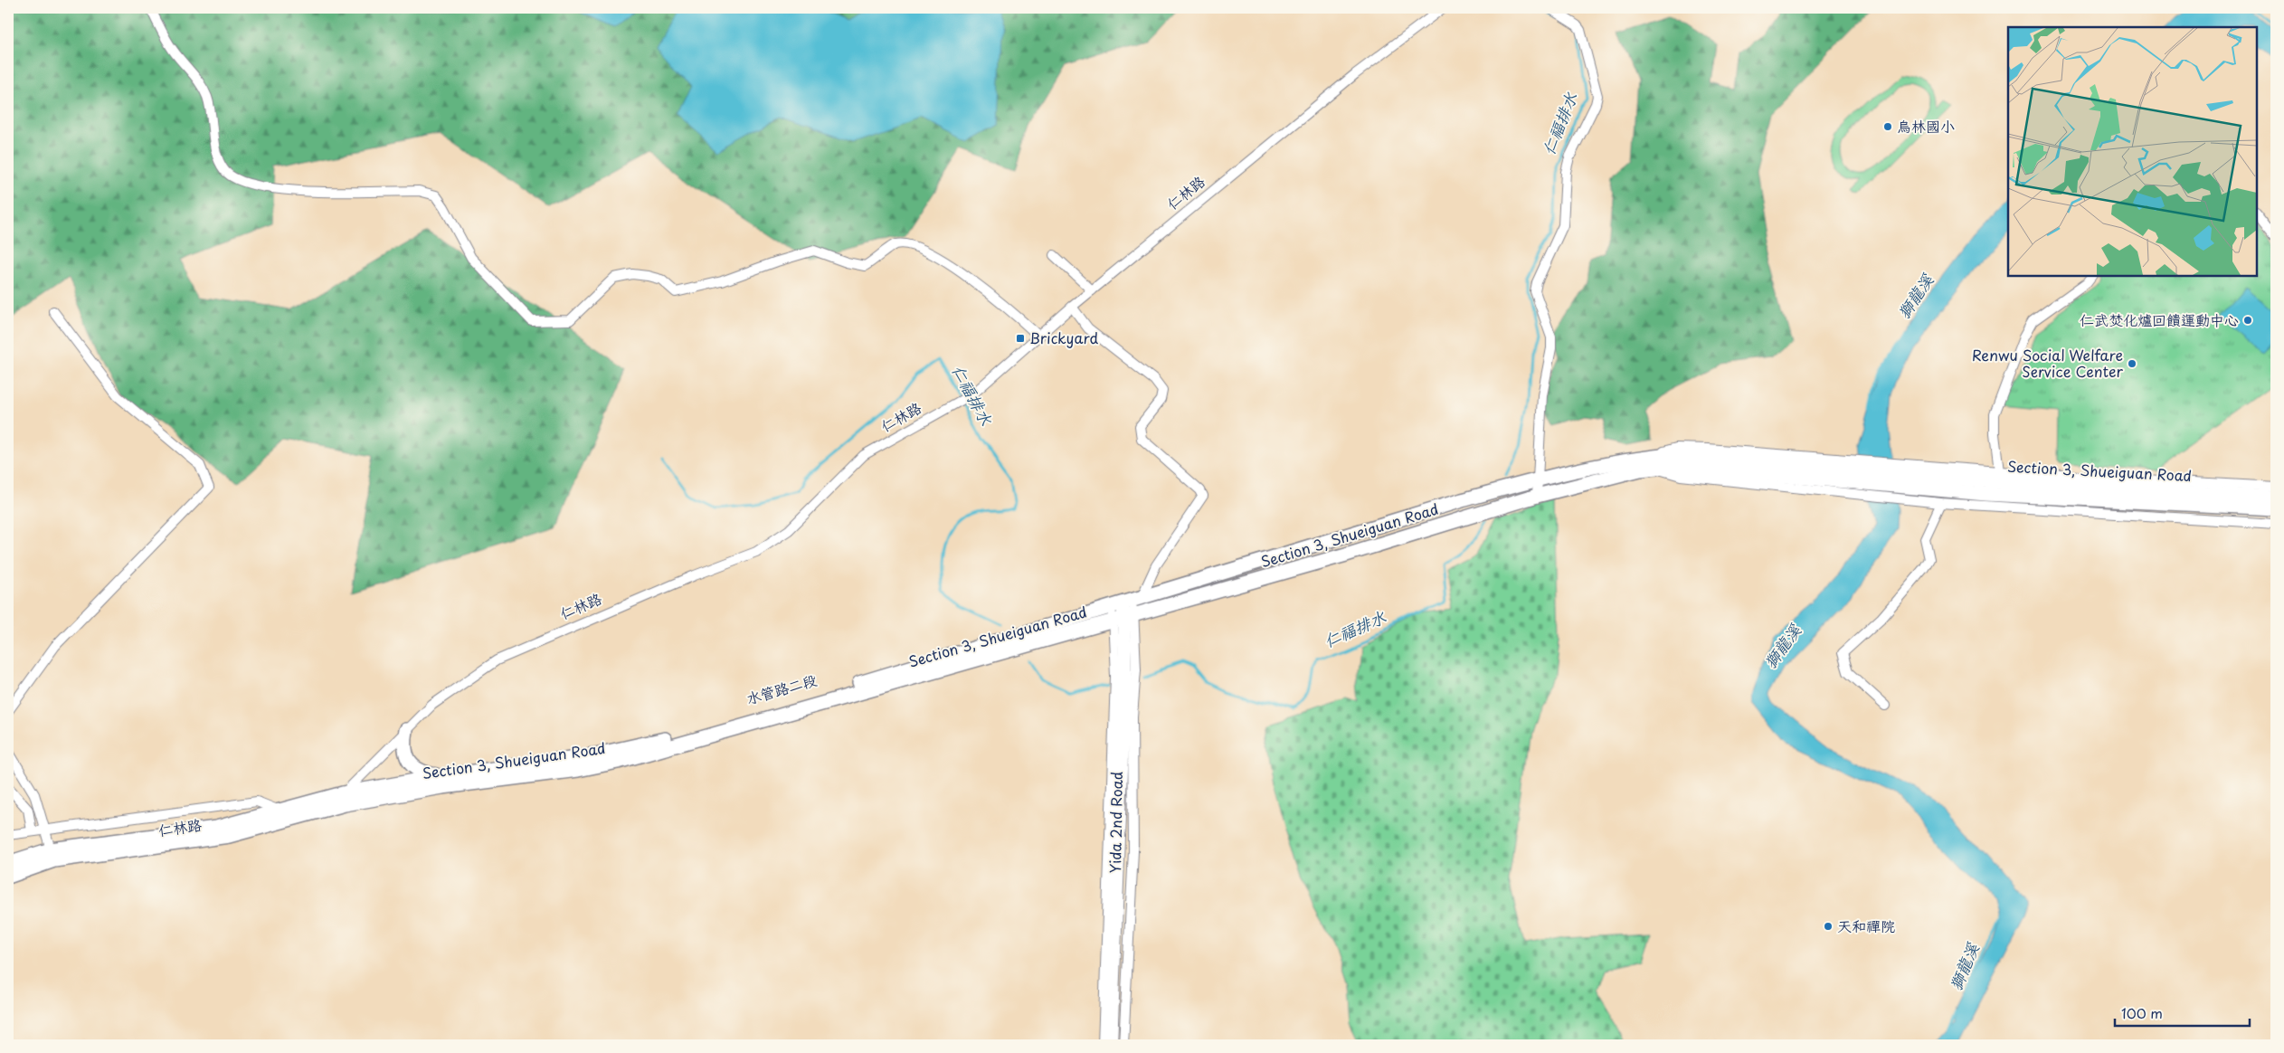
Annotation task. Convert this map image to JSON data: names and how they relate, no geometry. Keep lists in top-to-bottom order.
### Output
{
  "streets": {
    "main road": ["仁林路", "Section 3, Shueiguan Road", "水管路二段"],
    "street": ["Yida 2nd Road"]
  },
  "crossings": [
    ["仁林路", "Section 3, Shueiguan Road"],
    ["Section 3, Shueiguan Road", "水管路二段"],
    ["Section 3, Shueiguan Road", "Yida 2nd Road"],
    ["水管路二段", "Yida 2nd Road"]
  ],
  "water": ["仁福排水", "獅龍溪"],
  "places": {
    "other": [
      "烏林國小",
      "仁武焚化爐回饋運動中心",
      "Renwu Social Welfare Service Center",
      "天和禪院"
    ],
    "transit": ["Brickyard"]
  },
  "scale_bar": "100 m"
}
